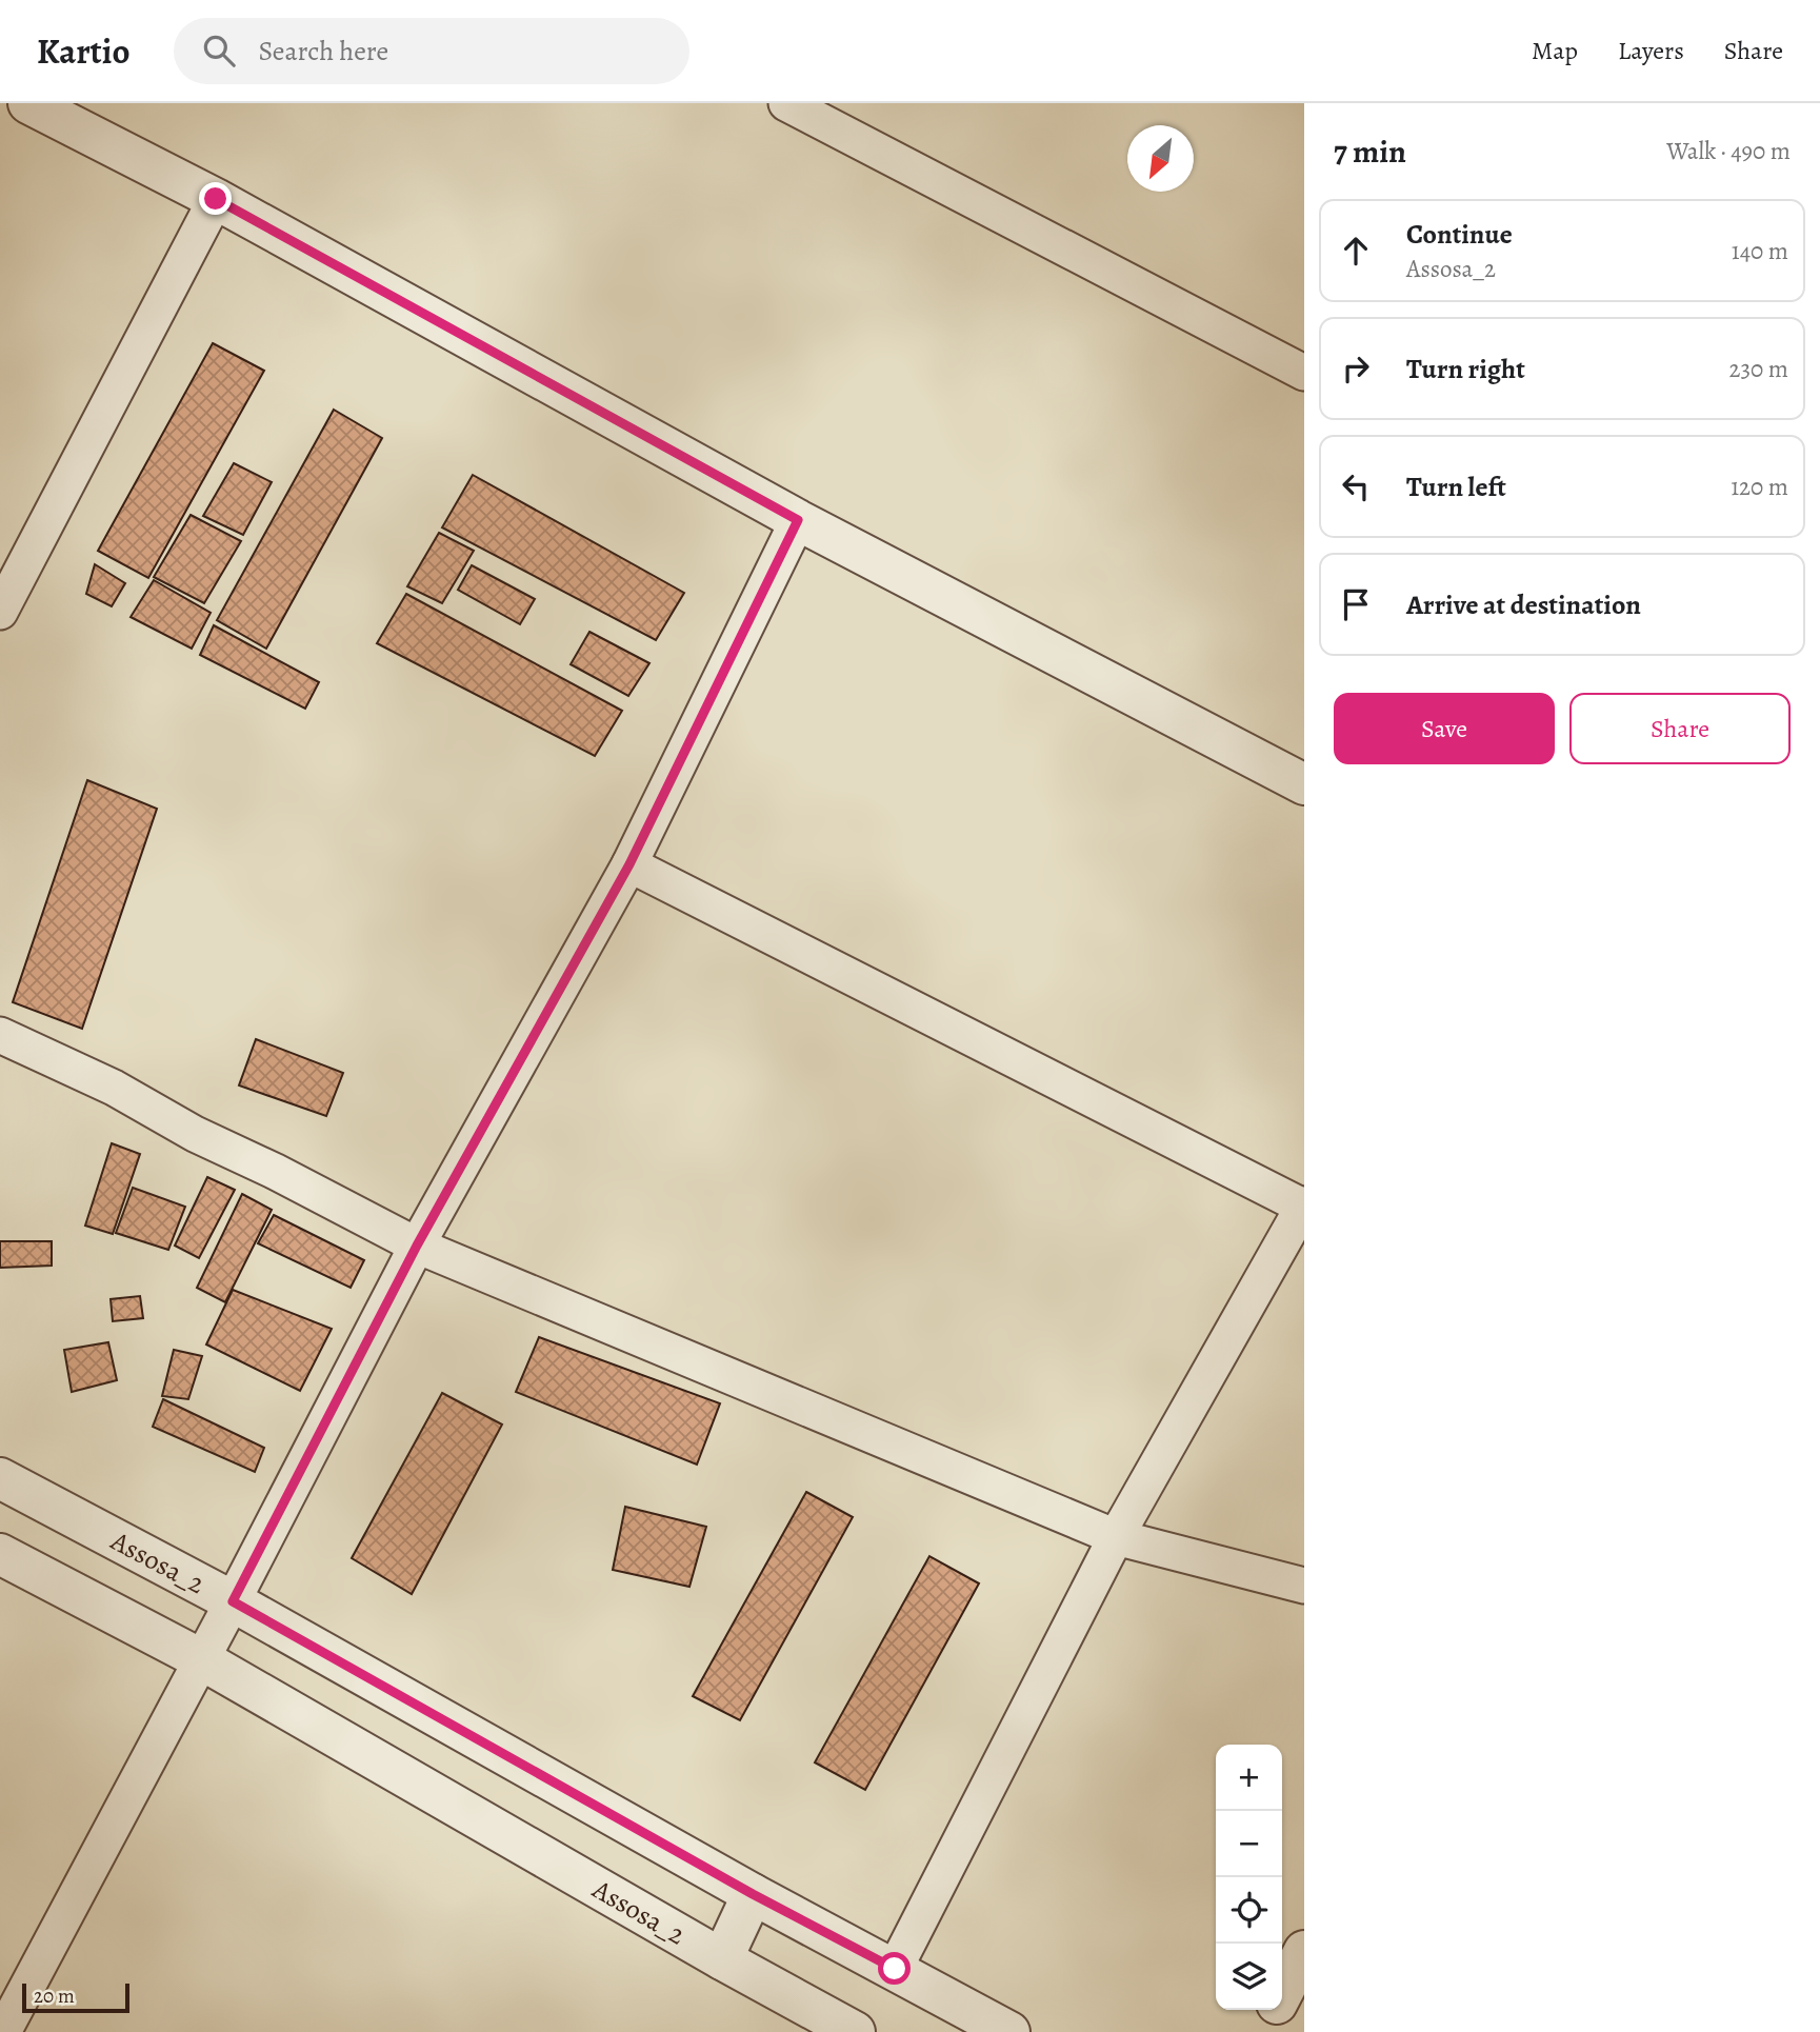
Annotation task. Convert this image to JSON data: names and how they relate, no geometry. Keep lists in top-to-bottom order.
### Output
{
  "streets": {
    "street": ["Assosa_2"]
  },
  "scale_bar": "20 m",
  "north": "bottom left",
  "page": {
    "header": "Kartio",
    "search": "Search here",
    "nav": ["Map", "Layers", "Share"],
    "heading": ["7 min", "Walk · 490 m"],
    "list": [
      ["Continue", "Assosa_2", "140 m"],
      ["Turn right", "230 m"],
      ["Turn left", "120 m"],
      "Arrive at destination"
    ],
    "buttons": ["Save", "Share"],
    "map_buttons": ["+", "−"],
    "scale": "20 m"
  }
}
